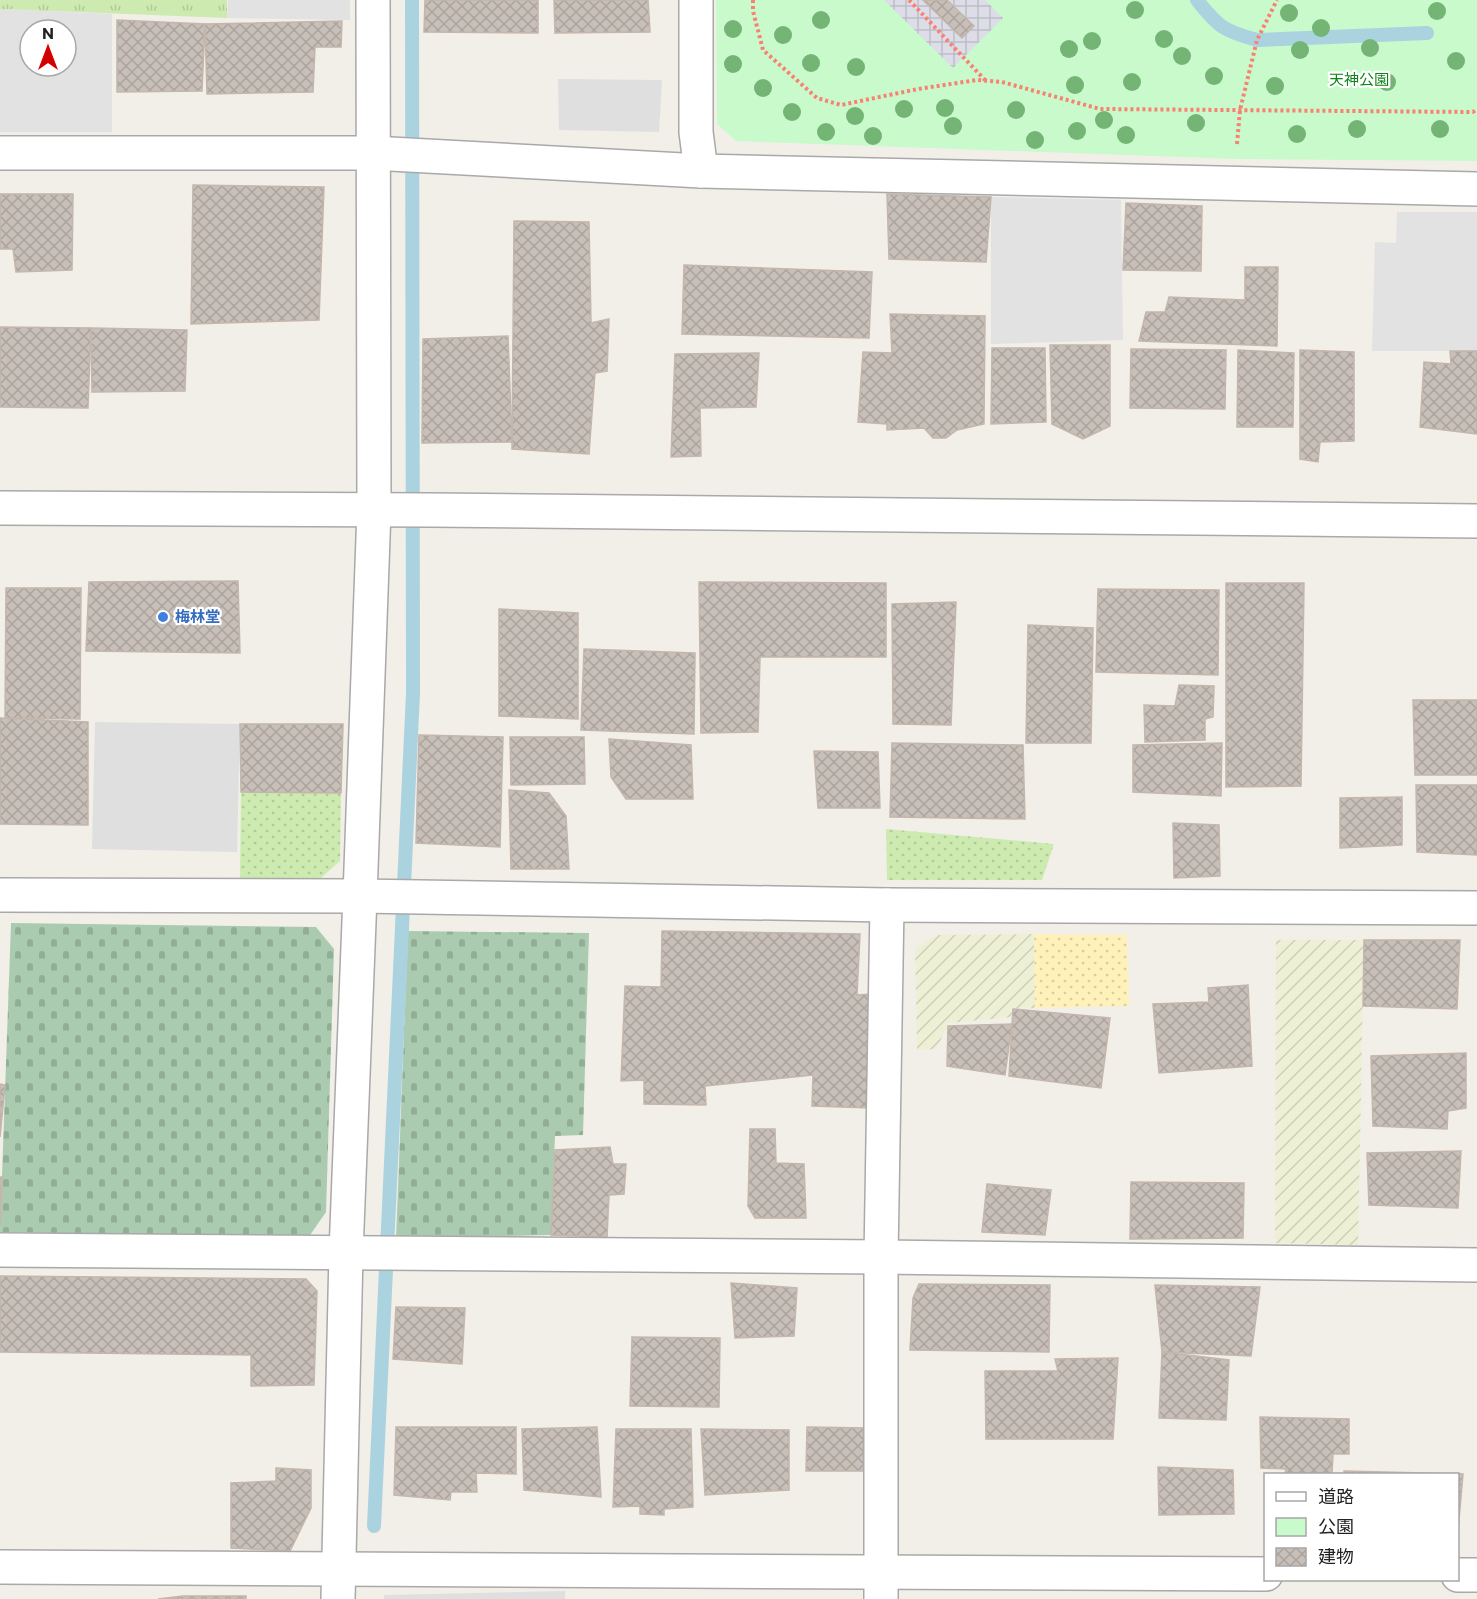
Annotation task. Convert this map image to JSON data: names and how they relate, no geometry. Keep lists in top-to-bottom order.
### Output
{
  "parks": ["天神公園"],
  "places": ["梅林堂"],
  "legend": ["道路", "公園", "建物"],
  "north": "top"
}
